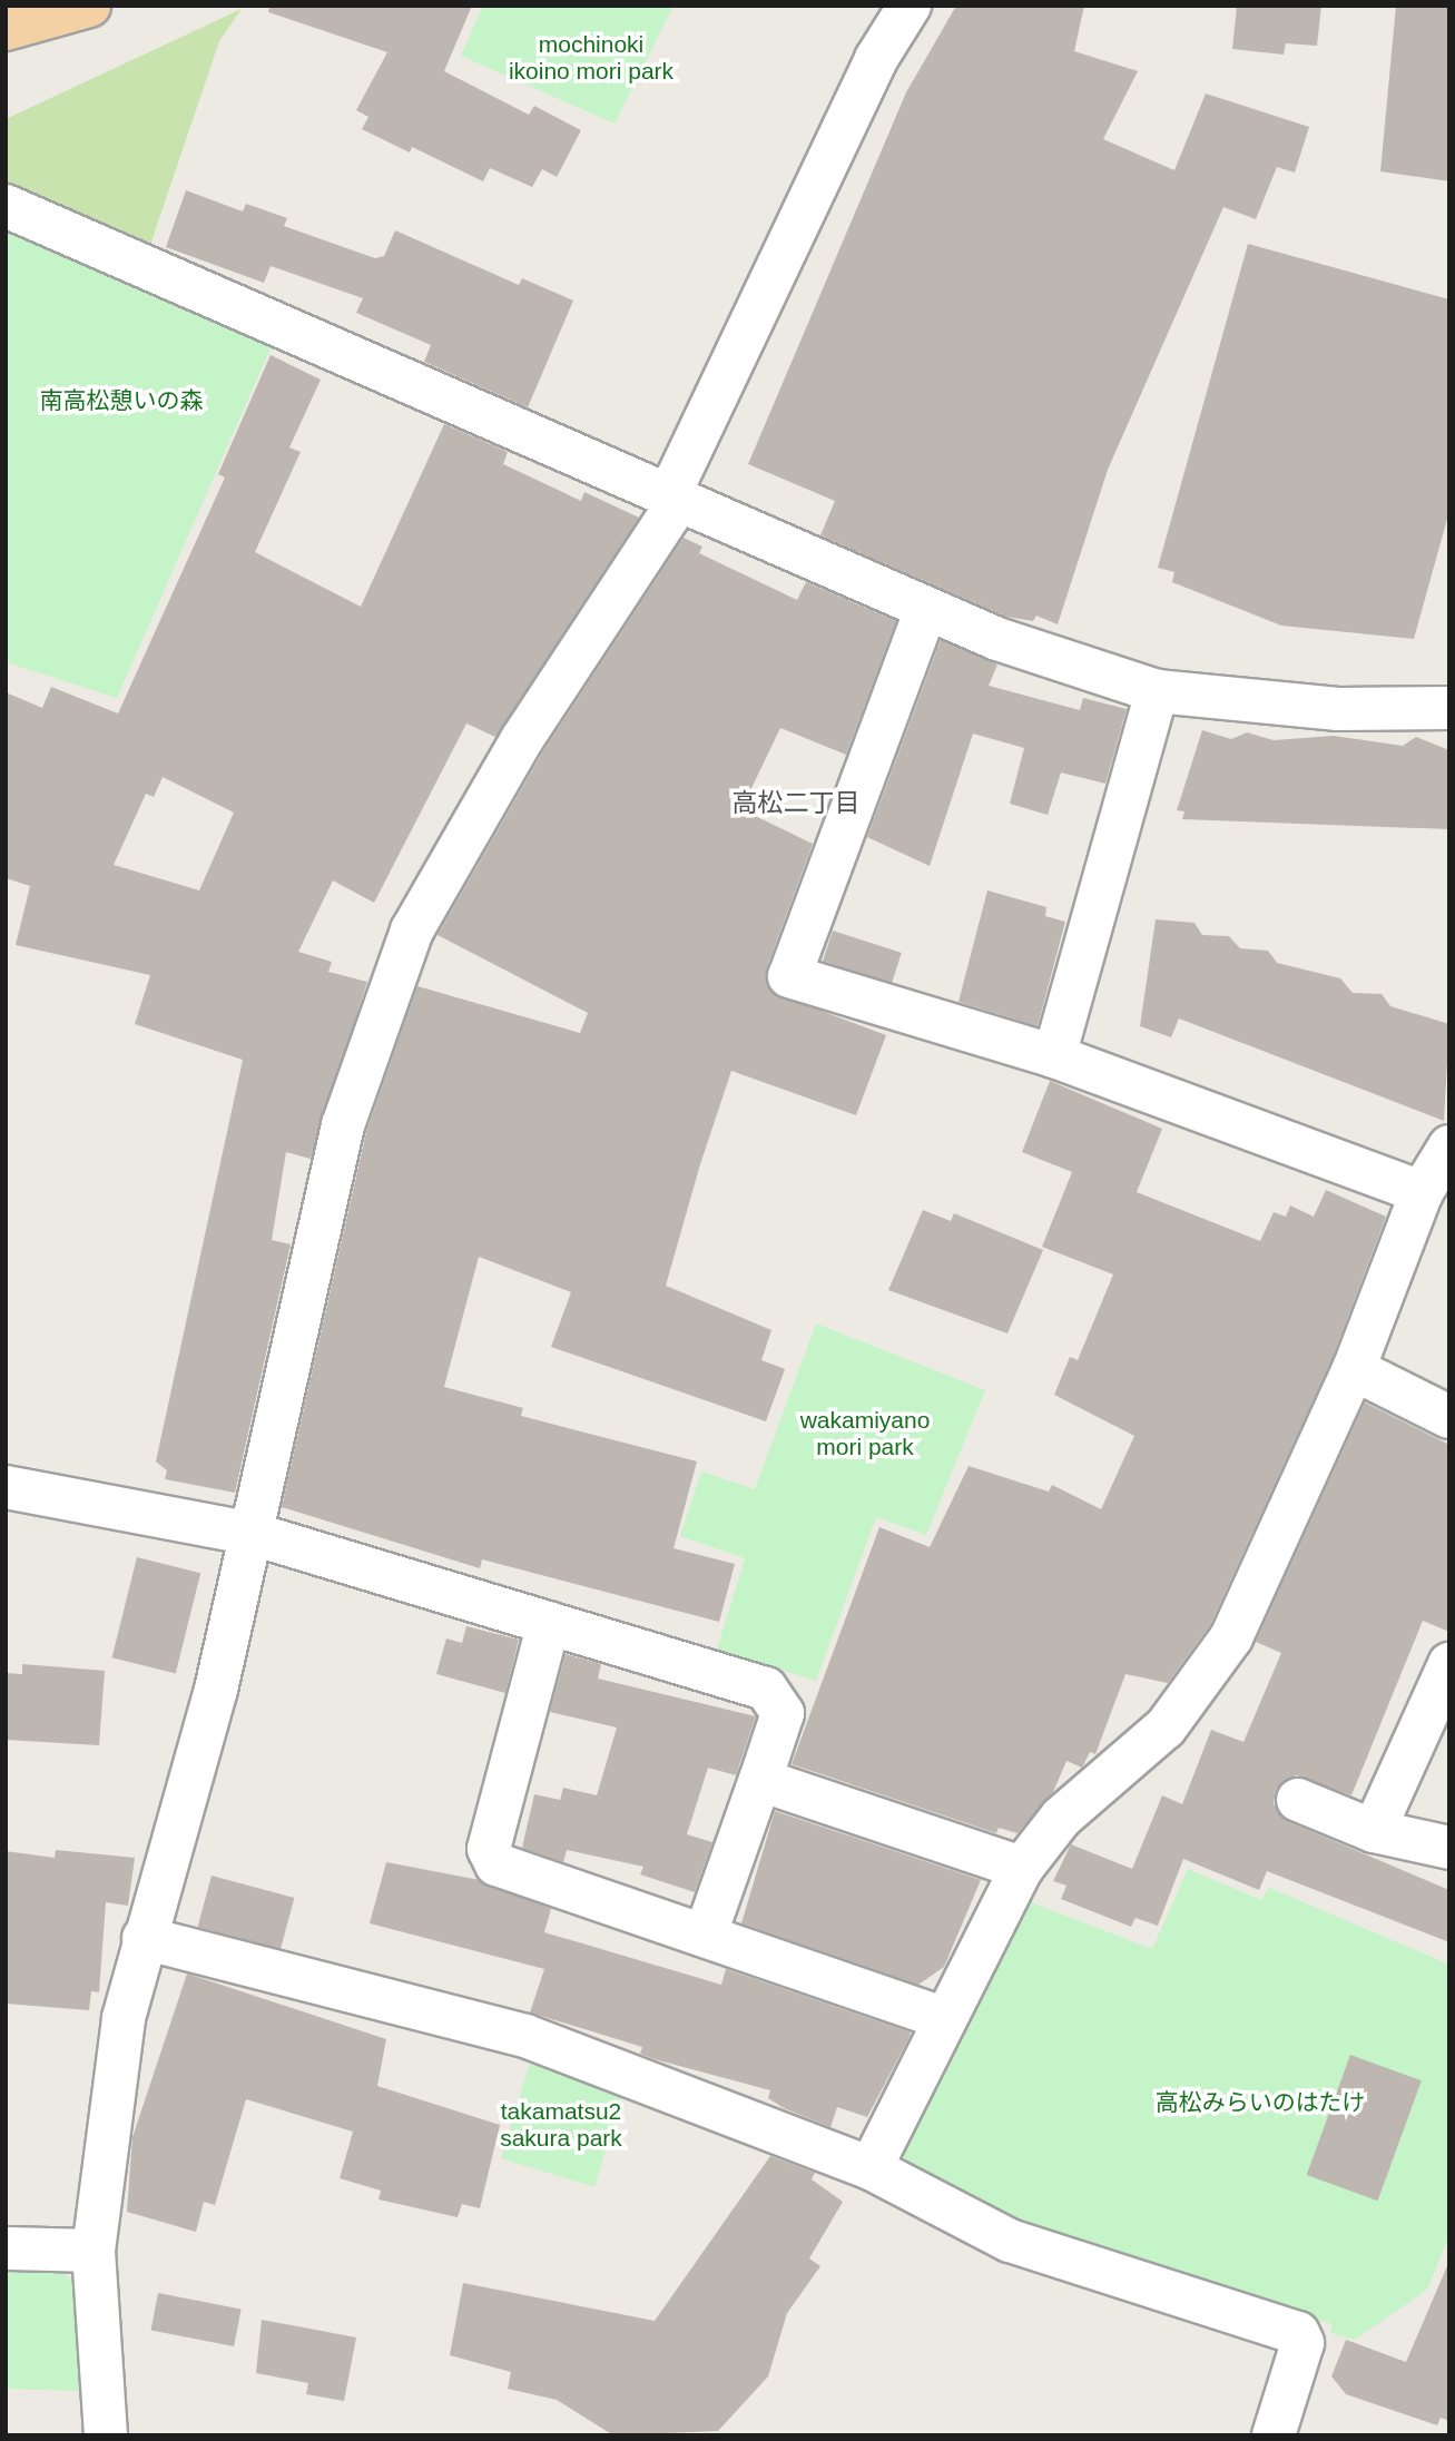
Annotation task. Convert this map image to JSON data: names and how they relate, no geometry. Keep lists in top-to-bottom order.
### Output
{
  "districts": ["高松二丁目"],
  "parks": [
    "mochinoki ikoino mori park",
    "南高松憩いの森",
    "wakamiyano mori park",
    "高松みらいのはたけ",
    "takamatsu2 sakura park"
  ]
}
